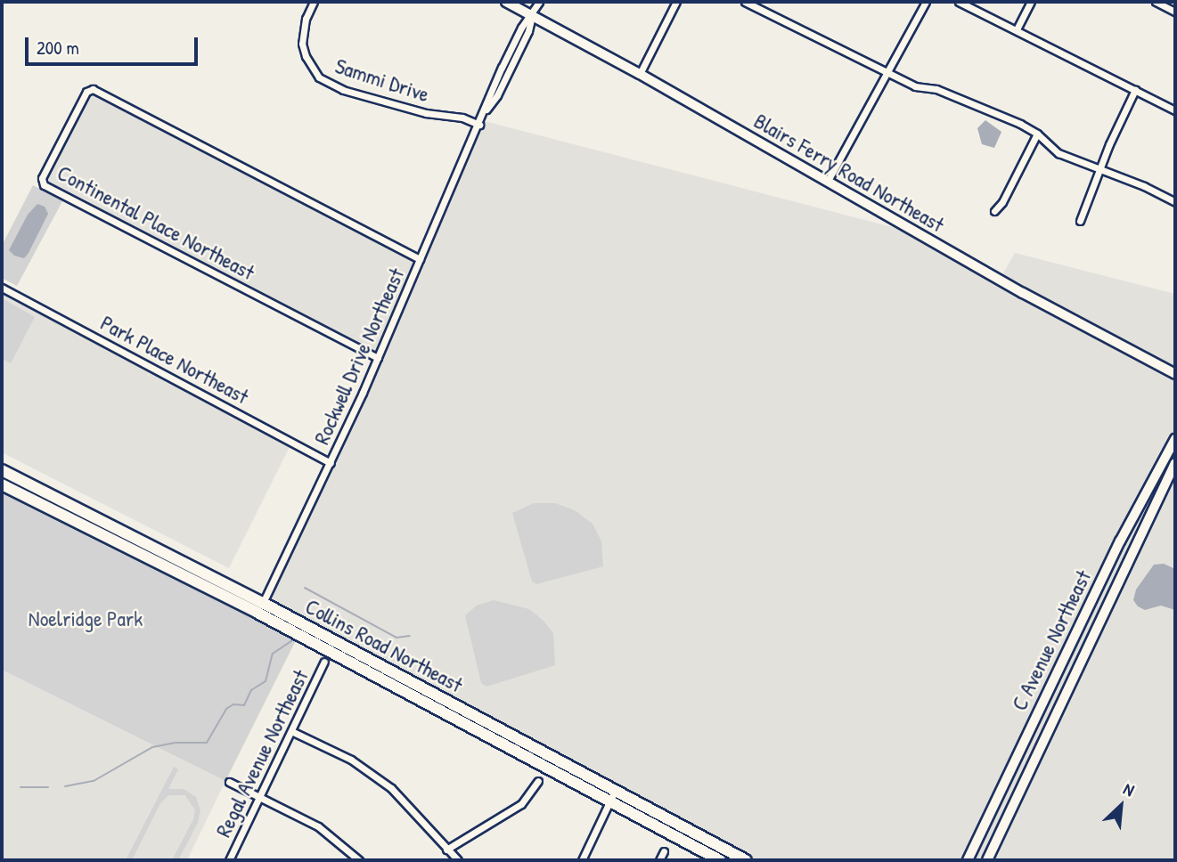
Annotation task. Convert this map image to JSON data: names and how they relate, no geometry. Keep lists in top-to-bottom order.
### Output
{
  "streets": {
    "highway": ["Collins Road Northeast"],
    "main road": ["Blairs Ferry Road Northeast", "C Avenue Northeast"],
    "street": [
      "Sammi Drive",
      "Continental Place Northeast",
      "Rockwell Drive Northeast",
      "Park Place Northeast",
      "Regal Avenue Northeast"
    ]
  },
  "crossings": [
    ["Sammi Drive", "Rockwell Drive Northeast"],
    ["Blairs Ferry Road Northeast", "Rockwell Drive Northeast"],
    ["Continental Place Northeast", "Rockwell Drive Northeast"],
    ["Rockwell Drive Northeast", "Park Place Northeast"],
    ["Rockwell Drive Northeast", "Collins Road Northeast"]
  ],
  "parks": ["Noelridge Park"],
  "scale_bar": "200 m",
  "north": "top right"
}
